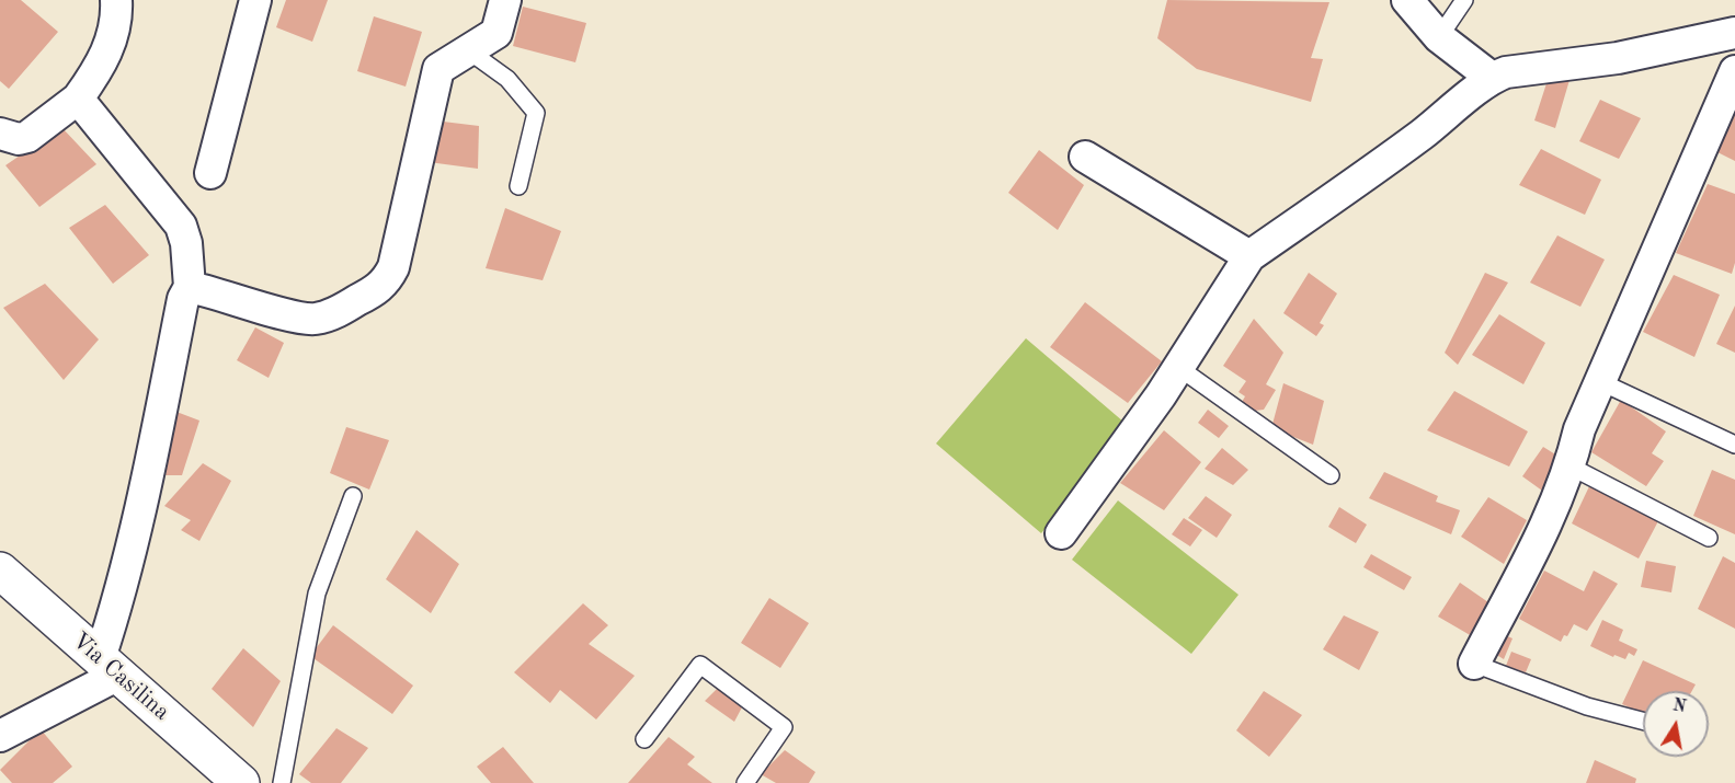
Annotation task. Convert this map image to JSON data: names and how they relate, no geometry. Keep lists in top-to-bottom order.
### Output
{
  "streets": {
    "main road": ["Via Casilina"]
  },
  "north": "top"
}
